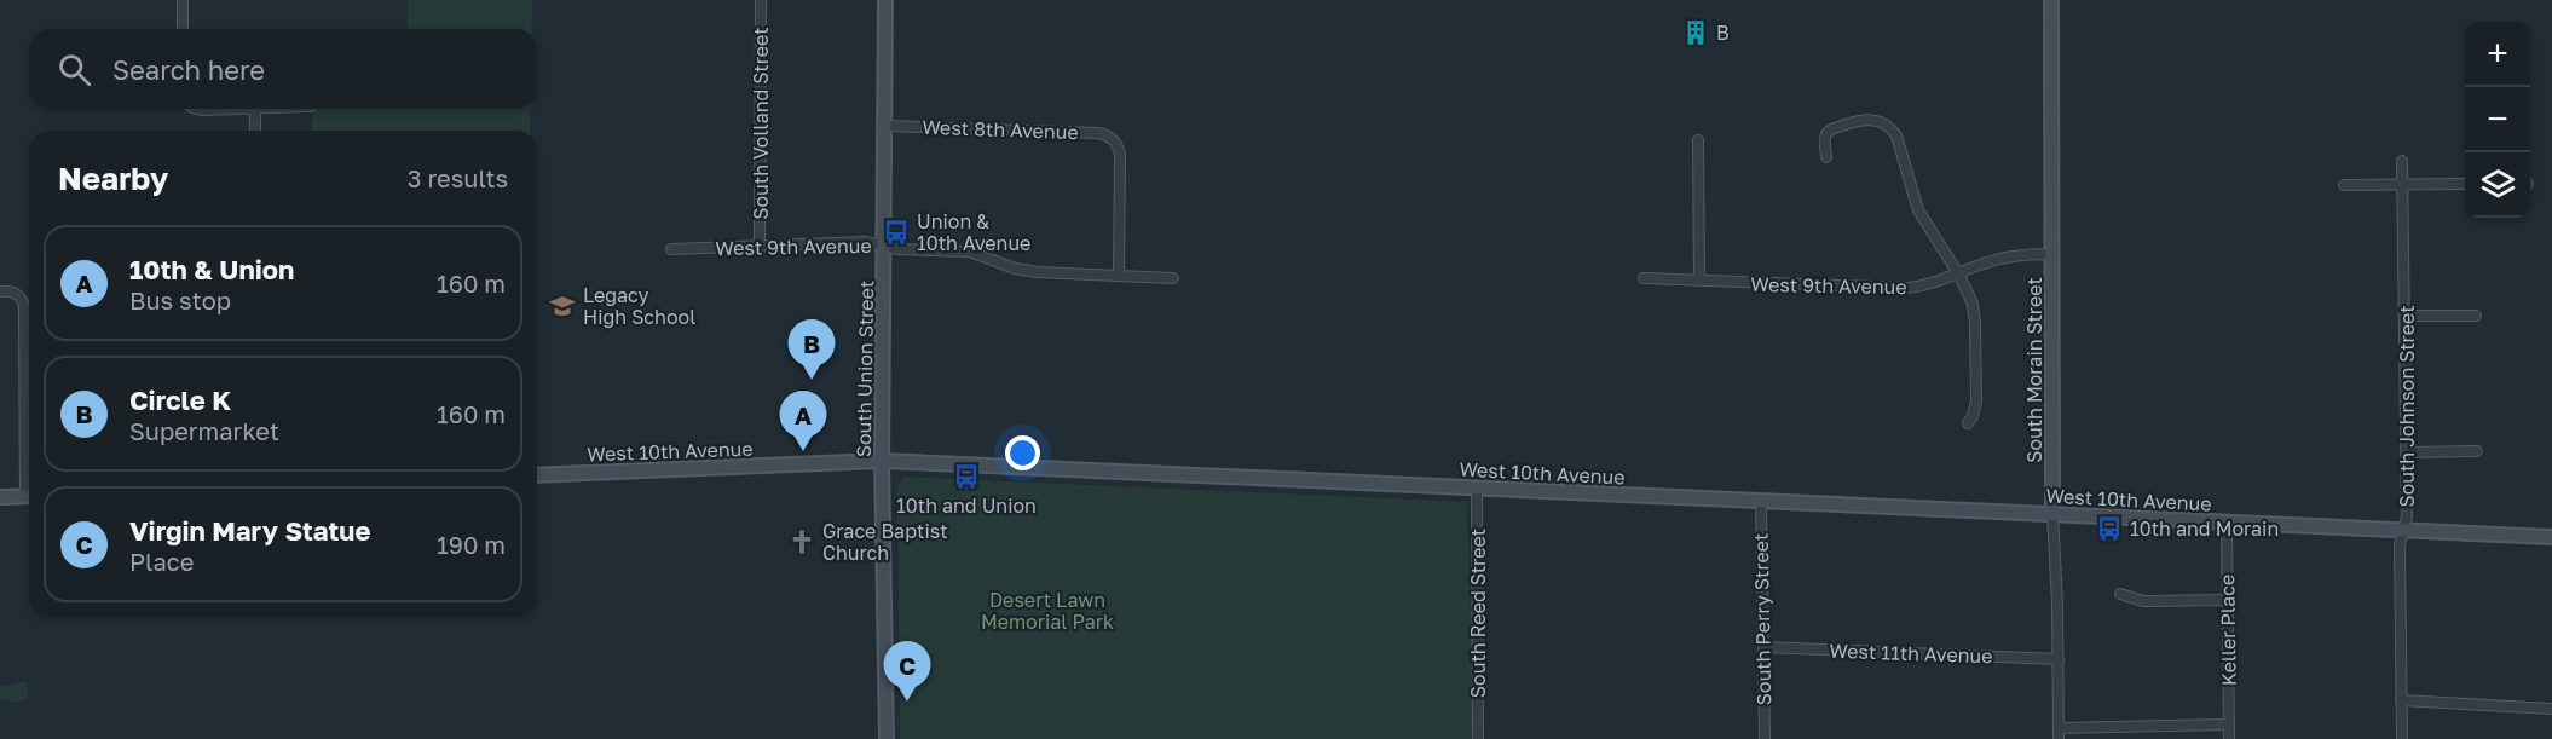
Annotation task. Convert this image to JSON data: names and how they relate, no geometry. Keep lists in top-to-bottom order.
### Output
{
  "streets": {
    "main road": ["South Union Street", "South Morain Street", "West 10th Avenue"],
    "street": [
      "South Volland Street",
      "West 8th Avenue",
      "West 9th Avenue",
      "South Johnson Street",
      "South Reed Street",
      "South Perry Street",
      "Keller Place",
      "West 11th Avenue"
    ]
  },
  "crossings": [
    ["South Volland Street", "West 9th Avenue"],
    ["West 8th Avenue", "West 9th Avenue"],
    ["West 8th Avenue", "South Union Street"],
    ["West 9th Avenue", "South Union Street"],
    ["West 9th Avenue", "South Morain Street"],
    ["South Union Street", "West 10th Avenue"],
    ["South Morain Street", "West 10th Avenue"],
    ["South Morain Street", "West 11th Avenue"],
    ["South Johnson Street", "West 10th Avenue"],
    ["West 10th Avenue", "South Reed Street"],
    ["West 10th Avenue", "South Perry Street"],
    ["West 10th Avenue", "Keller Place"],
    ["South Perry Street", "West 11th Avenue"]
  ],
  "parks": ["Desert Lawn Memorial Park"],
  "places": {
    "building": ["B"],
    "bus stop": ["Union & 10th Avenue", "10th and Union", "10th and Morain"],
    "school or university": ["Legacy High School"],
    "church": ["Grace Baptist Church"]
  },
  "page": {
    "map_buttons": ["+", "−"],
    "search": "Search here",
    "heading": ["Nearby", "3 results"],
    "list": [
      {
        "mark": "A",
        "name": "10th & Union",
        "note": "Bus stop",
        "value": "160 m"
      },
      {
        "mark": "B",
        "name": "Circle K",
        "note": "Supermarket",
        "value": "160 m"
      },
      {
        "mark": "C",
        "name": "Virgin Mary Statue",
        "note": "Place",
        "value": "190 m"
      }
    ],
    "pins": ["B", "A", "C"]
  }
}
